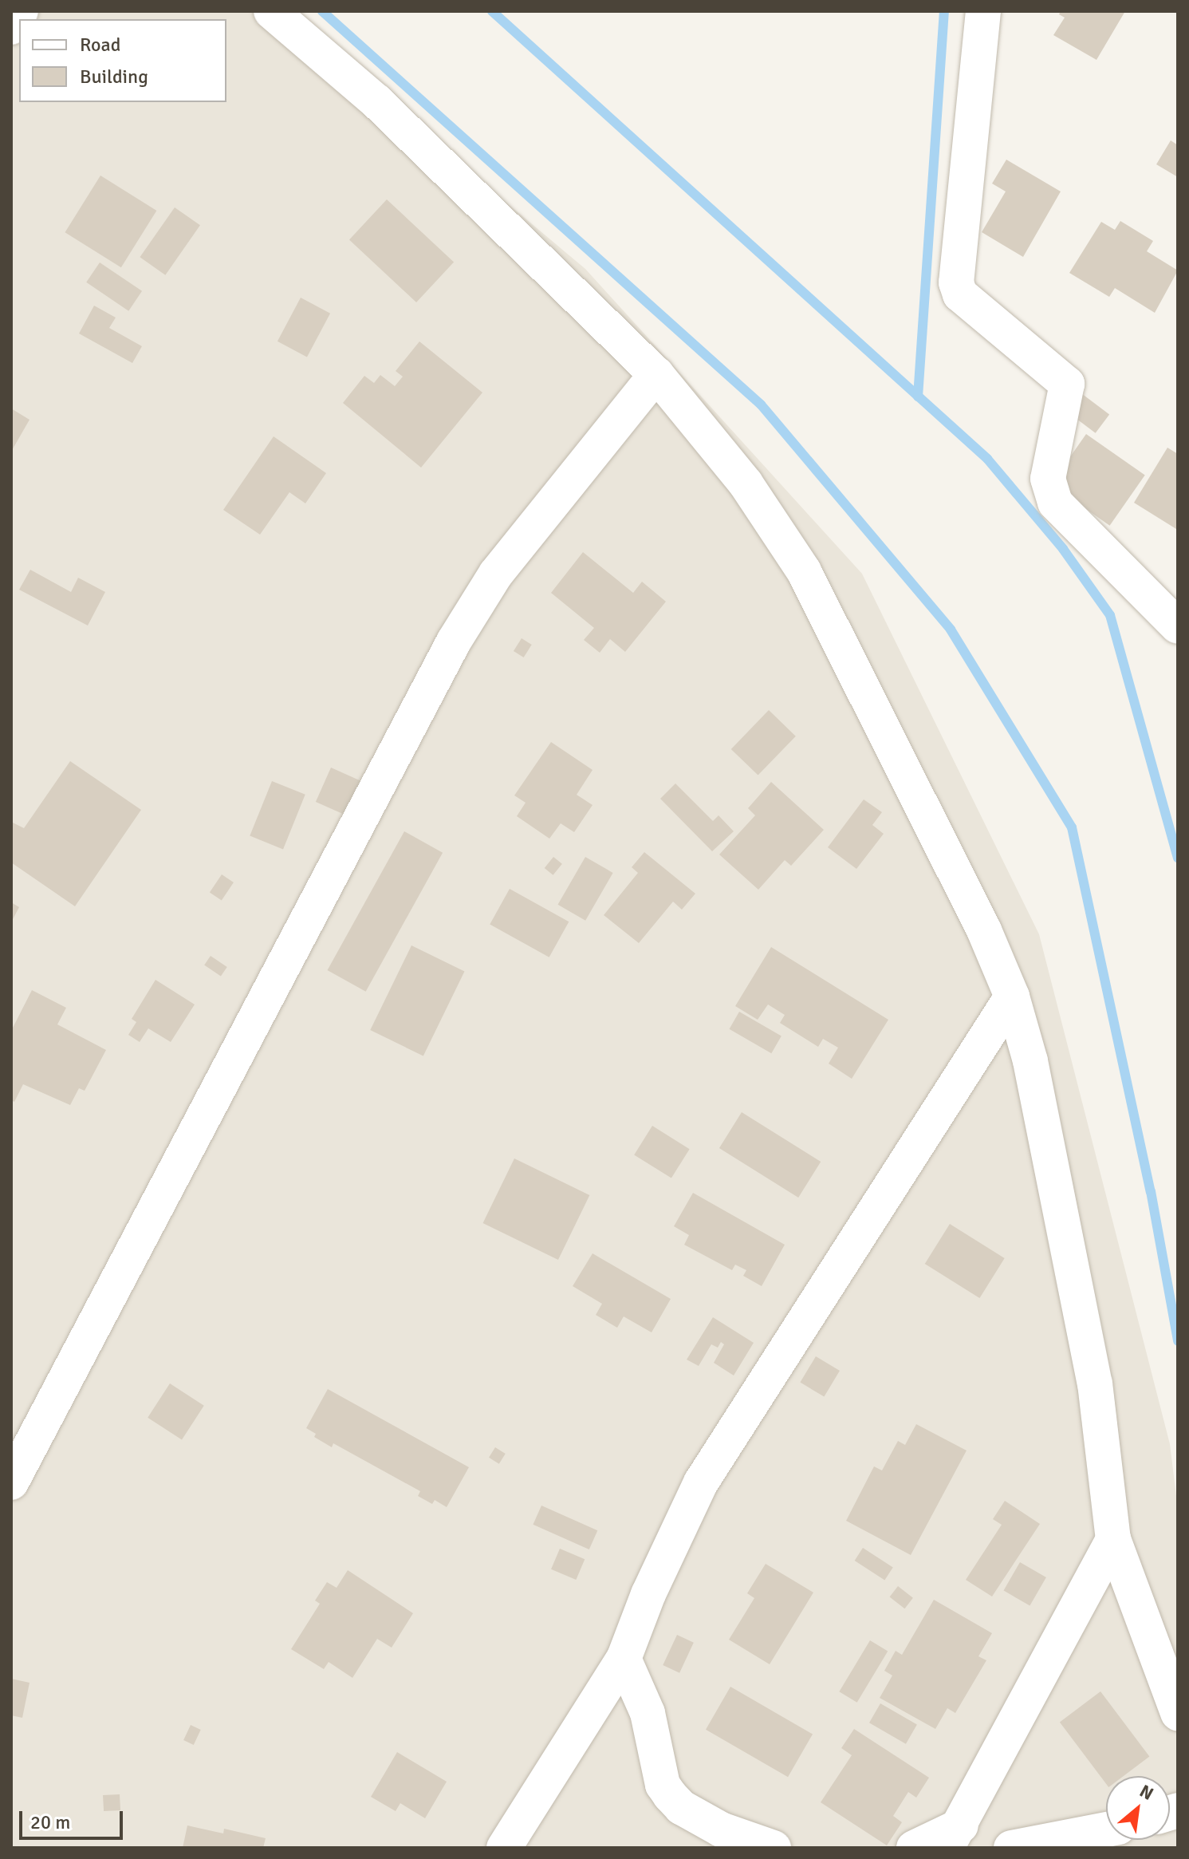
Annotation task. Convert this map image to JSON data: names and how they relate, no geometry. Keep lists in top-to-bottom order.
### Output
{
  "legend": ["Road", "Building"],
  "scale_bar": "20 m",
  "north": "top right"
}
